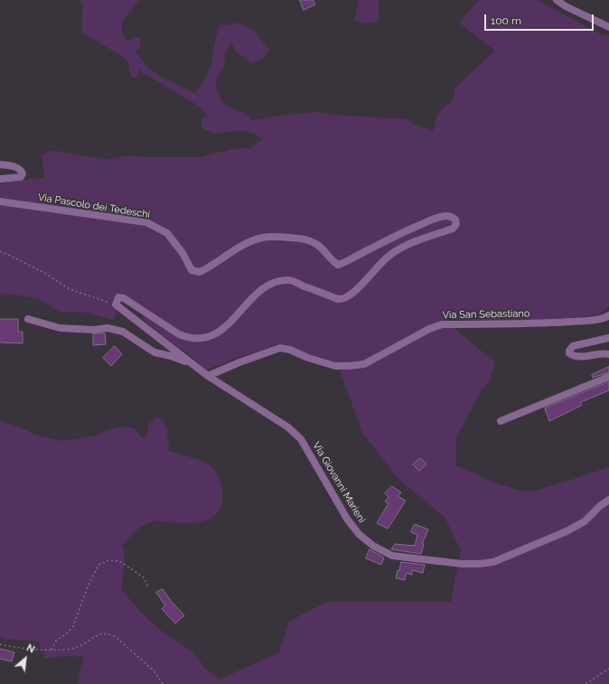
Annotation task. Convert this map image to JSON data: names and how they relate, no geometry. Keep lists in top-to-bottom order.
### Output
{
  "streets": {
    "street": ["Via Pascolo dei Tedeschi", "Via San Sebastiano", "Via Giovanni Marieni"]
  },
  "crossings": [
    ["Via Pascolo dei Tedeschi", "Via Giovanni Marieni"],
    ["Via San Sebastiano", "Via Giovanni Marieni"]
  ],
  "scale_bar": "100 m",
  "north": "top right"
}
